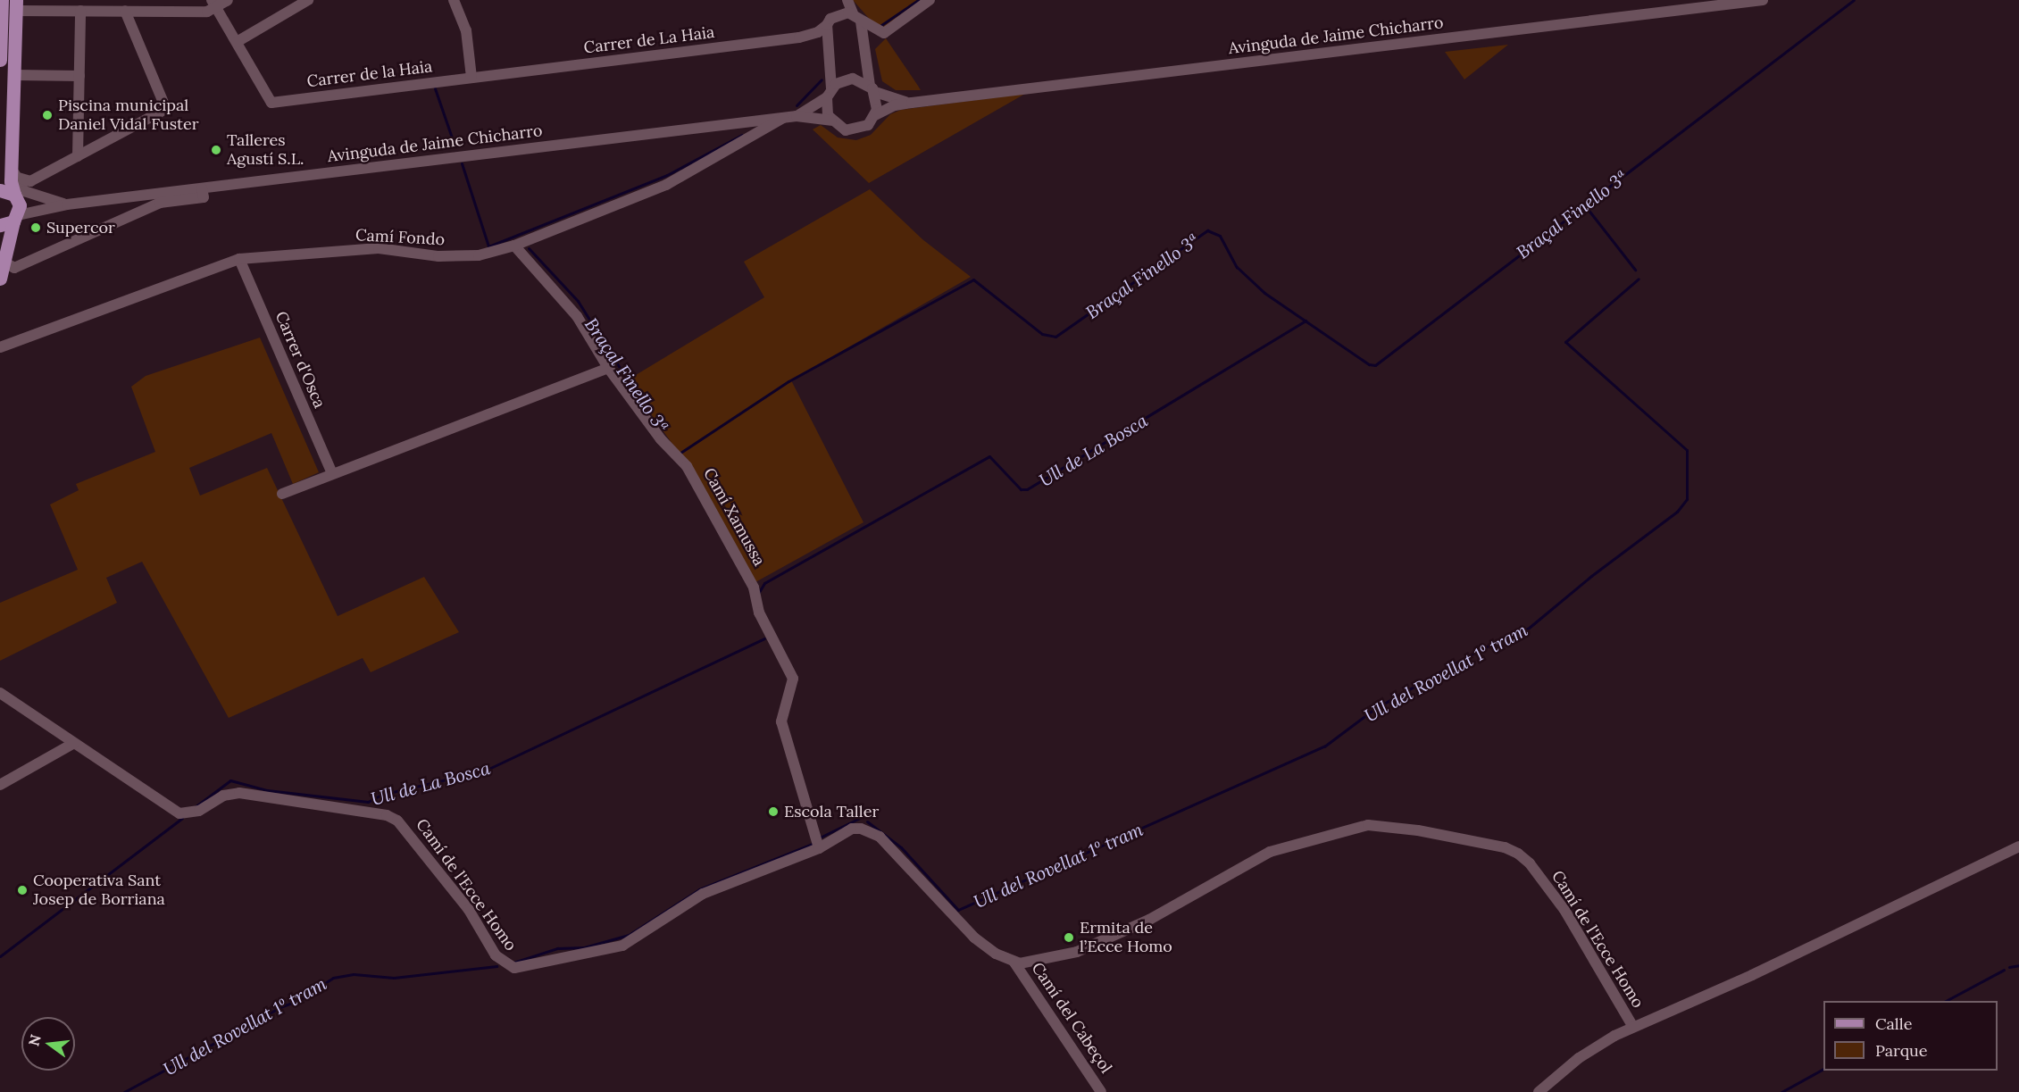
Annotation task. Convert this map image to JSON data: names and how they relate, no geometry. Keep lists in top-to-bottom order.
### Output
{
  "streets": {
    "street": [
      "Avinguda de Jaime Chicharro",
      "Carrer de La Haia",
      "Carrer de la Haia",
      "Camí Fondo",
      "Carrer d'Osca",
      "Camí Xamussa",
      "Camí de l'Ecce Homo",
      "Camí del Cabeçol"
    ]
  },
  "crossings": [
    ["Avinguda de Jaime Chicharro", "Camí Fondo"],
    ["Carrer de La Haia", "Carrer de la Haia"],
    ["Camí Fondo", "Carrer d'Osca"],
    ["Camí Fondo", "Camí Xamussa"],
    ["Camí Xamussa", "Camí de l'Ecce Homo"],
    ["Camí de l'Ecce Homo", "Camí del Cabeçol"]
  ],
  "water": ["Braçal Finello 3ª", "Ull de La Bosca", "Ull del Rovellat 1º tram"],
  "places": [
    "Piscina municipal Daniel Vidal Fuster",
    "Talleres Agustí S.L.",
    "Supercor",
    "Escola Taller",
    "Cooperativa Sant Josep de Borriana",
    "Ermita de l’Ecce Homo"
  ],
  "legend": ["Calle", "Parque"],
  "north": "left"
}
